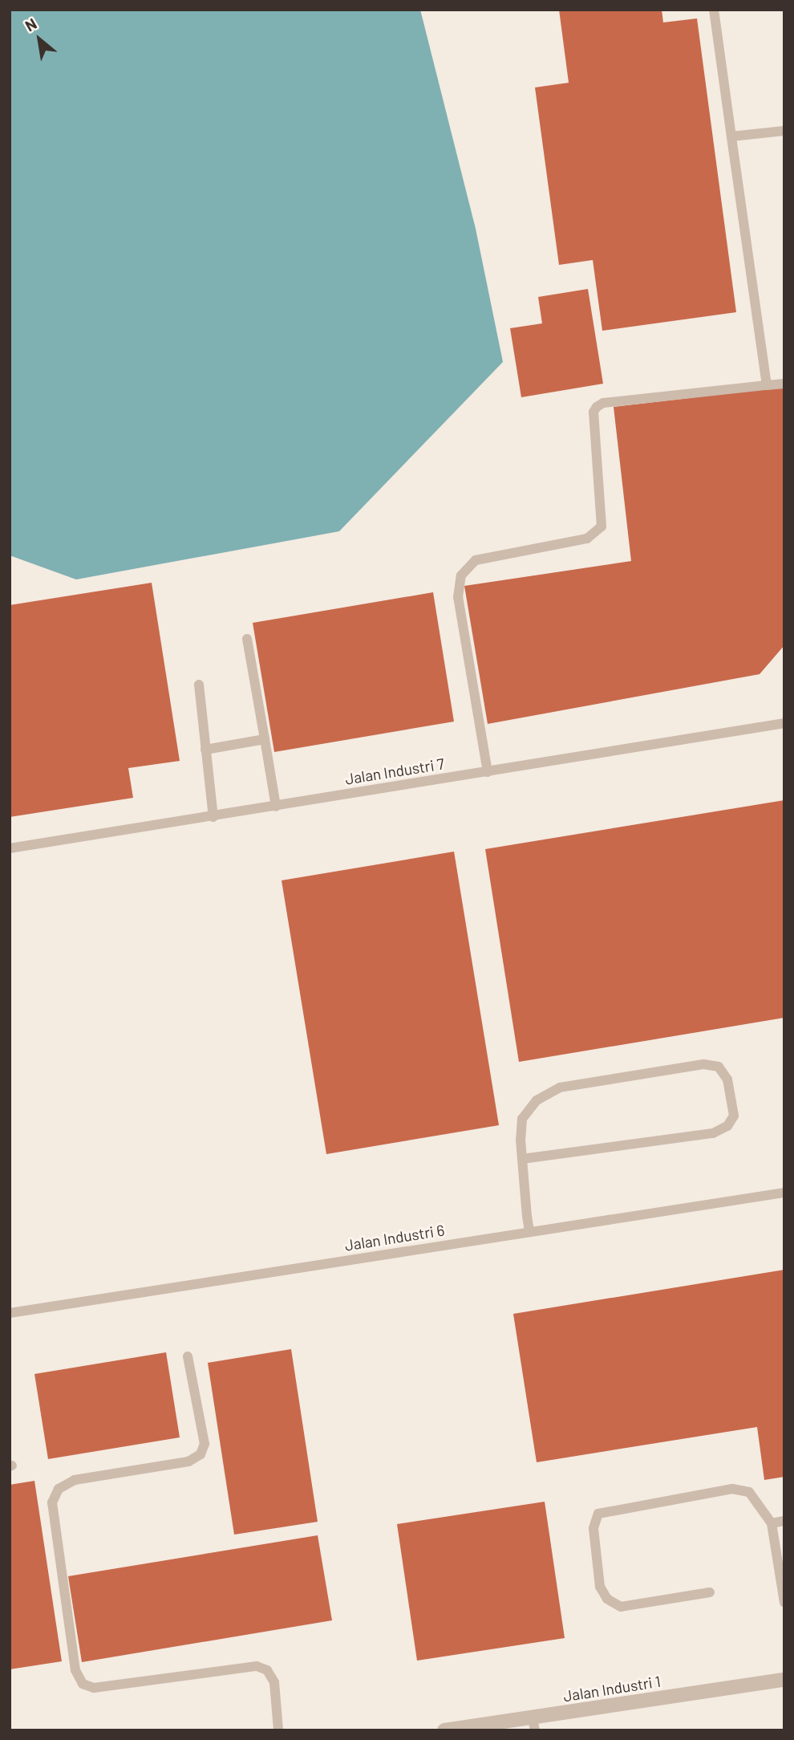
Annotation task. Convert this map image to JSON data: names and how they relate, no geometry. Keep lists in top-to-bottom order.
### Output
{
  "streets": {
    "street": ["Jalan Industri 1"],
    "lane": ["Jalan Industri 7", "Jalan Industri 6"]
  },
  "north": "top left"
}
